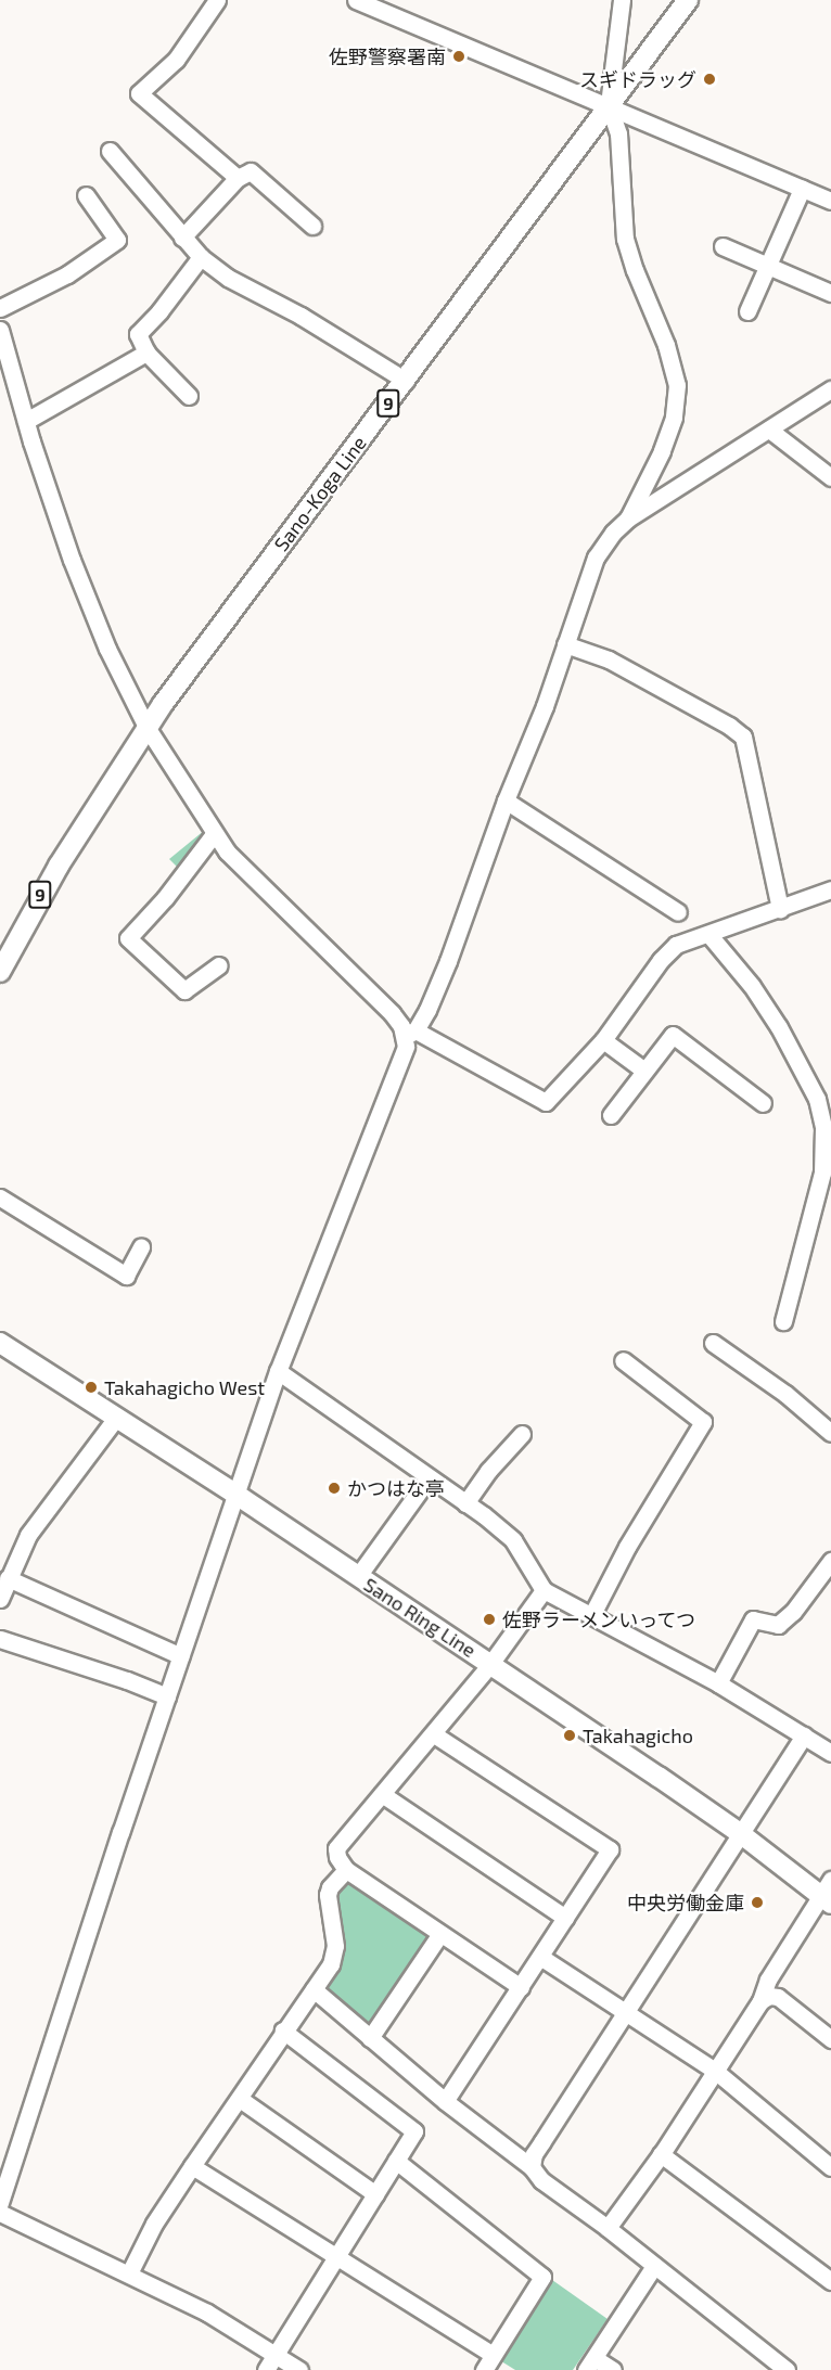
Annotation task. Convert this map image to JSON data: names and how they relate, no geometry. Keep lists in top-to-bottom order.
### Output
{
  "streets": {
    "main road": ["9", "Sano-Koga Line", "Sano Ring Line"]
  },
  "places": [
    "佐野警察署南",
    "スギドラッグ",
    "Takahagicho West",
    "かつはな亭",
    "佐野ラーメンいってつ",
    "Takahagicho",
    "中央労働金庫"
  ]
}
